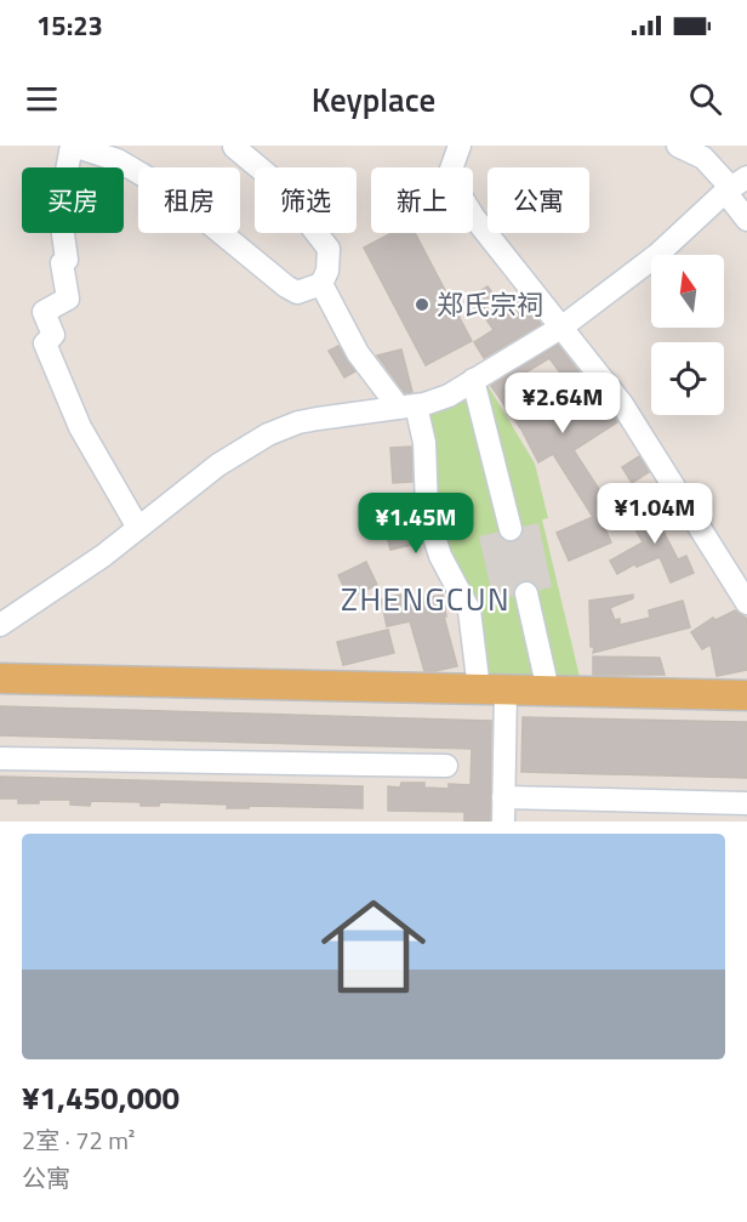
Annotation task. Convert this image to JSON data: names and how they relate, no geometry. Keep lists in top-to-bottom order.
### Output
{
  "districts": ["ZHENGCUN"],
  "places": ["郑氏宗祠"],
  "north": "top",
  "page": {
    "status": "15:23",
    "header": "Keyplace",
    "chip": [
      "买房",
      "租房",
      "筛选",
      "新上",
      "公寓"
    ],
    "price": ["¥2.64M", "¥1.04M", "¥1.45M"],
    "list": [
      {
        "name": "¥1,450,000",
        "note": "2室 · 72 m² · 公寓"
      }
    ]
  }
}
